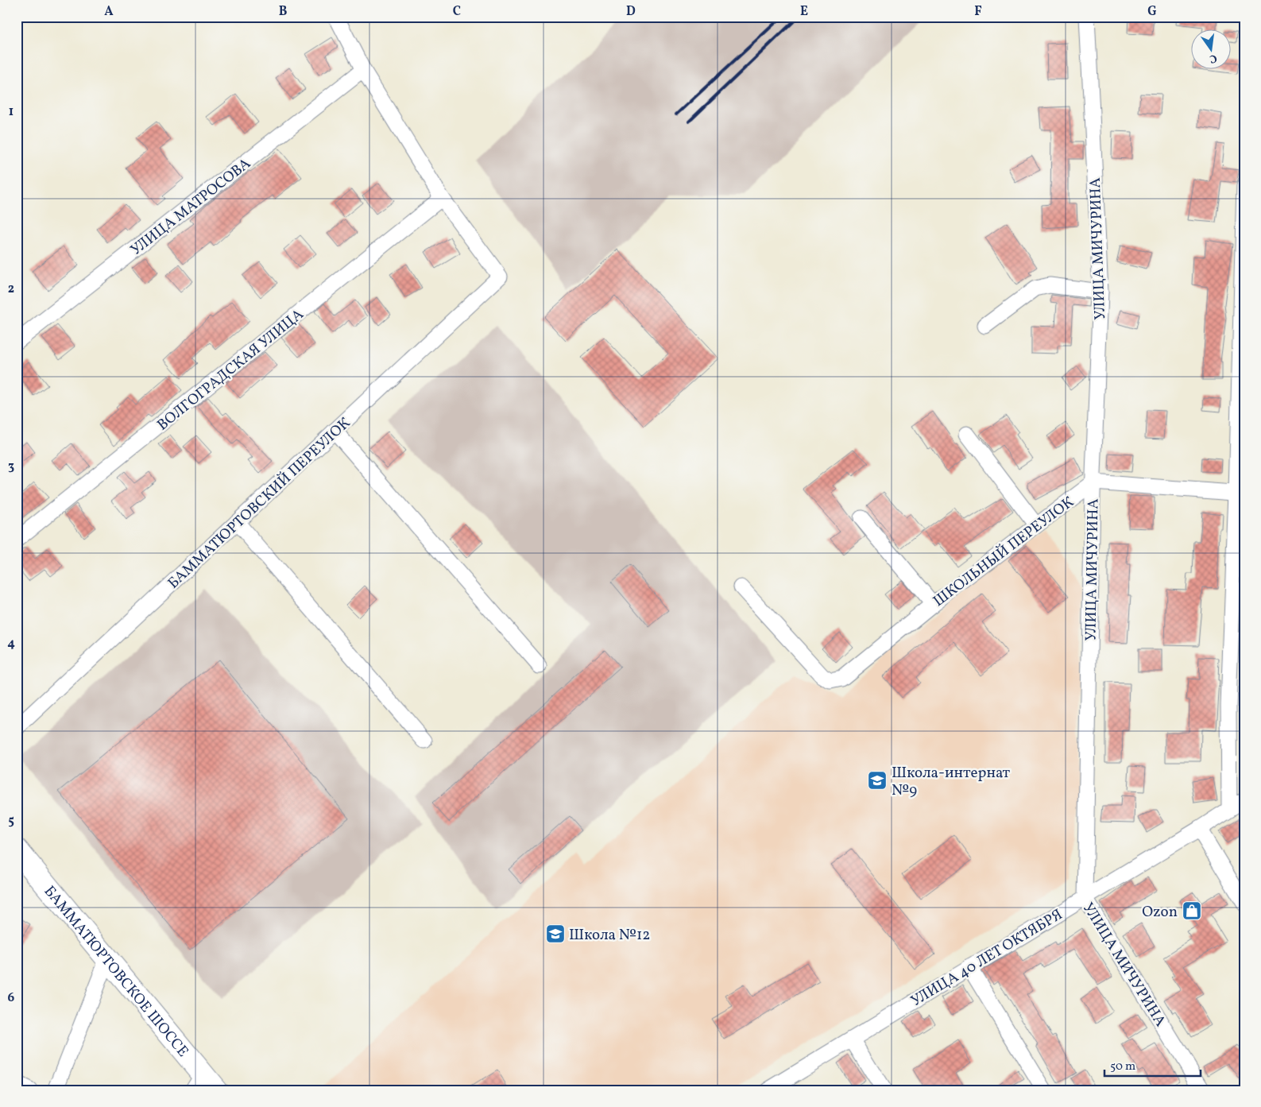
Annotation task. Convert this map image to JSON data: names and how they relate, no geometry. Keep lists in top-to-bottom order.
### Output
{
  "streets": {
    "street": [
      "УЛИЦА МАТРОСОВА",
      "УЛИЦА МИЧУРИНА",
      "ВОЛГОГРАДСКАЯ УЛИЦА",
      "БАММАТЮРТОВСКИЙ ПЕРЕУЛОК",
      "ШКОЛЬНЫЙ ПЕРЕУЛОК",
      "УЛИЦА 40 ЛЕТ ОКТЯБРЯ",
      "БАММАТЮРТОВСКОЕ ШОССЕ"
    ]
  },
  "crossings": [
    ["УЛИЦА МИЧУРИНА", "ШКОЛЬНЫЙ ПЕРЕУЛОК"],
    ["УЛИЦА МИЧУРИНА", "УЛИЦА 40 ЛЕТ ОКТЯБРЯ"],
    ["ВОЛГОГРАДСКАЯ УЛИЦА", "БАММАТЮРТОВСКИЙ ПЕРЕУЛОК"]
  ],
  "places": {
    "school or university": ["Школа-интернат №9", "Школа №12"],
    "shop": ["Ozon"]
  },
  "scale_bar": "50 m",
  "north": "bottom",
  "grid": {
    "columns": [
      "A",
      "B",
      "C",
      "D",
      "E",
      "F",
      "G"
    ],
    "rows": [
      "1",
      "2",
      "3",
      "4",
      "5",
      "6"
    ]
  }
}
